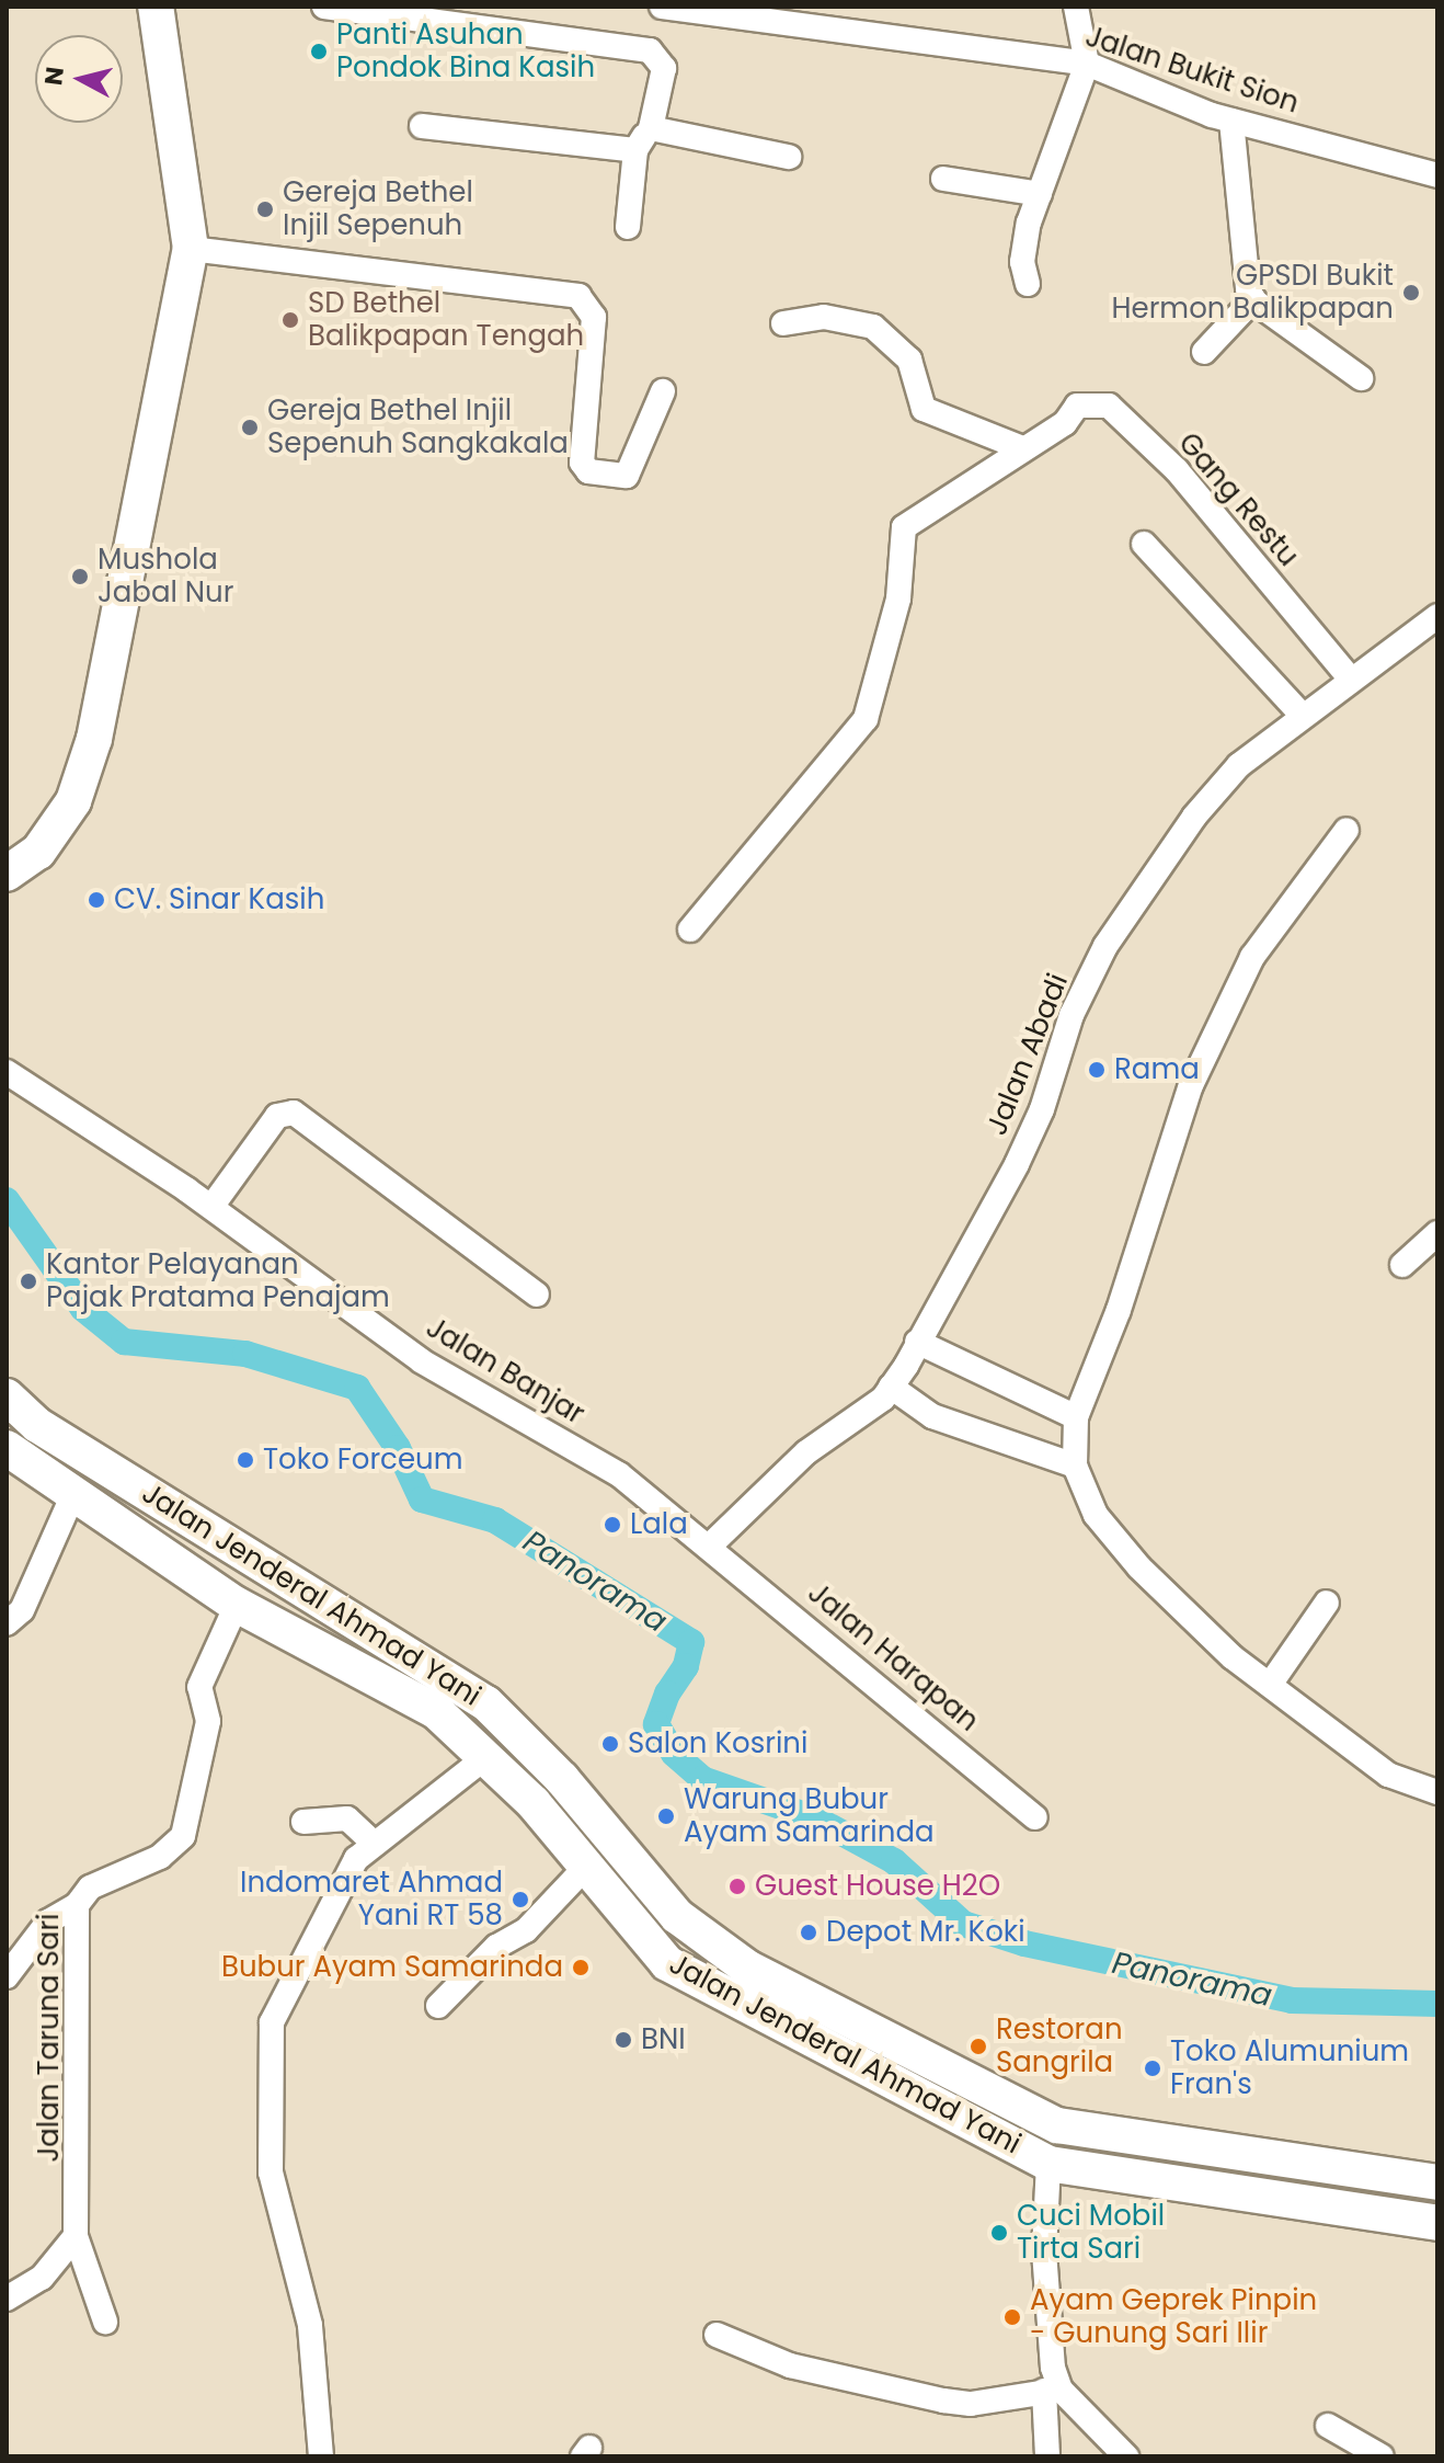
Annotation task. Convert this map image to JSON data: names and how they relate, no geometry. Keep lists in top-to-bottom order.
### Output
{
  "streets": {
    "main road": ["Jalan Jenderal Ahmad Yani"],
    "street": [
      "Jalan Bukit Sion",
      "Gang Restu",
      "Jalan Abadi",
      "Jalan Banjar",
      "Jalan Harapan",
      "Jalan Taruna Sari"
    ]
  },
  "crossings": [
    ["Gang Restu", "Jalan Abadi"],
    ["Jalan Abadi", "Jalan Banjar"],
    ["Jalan Abadi", "Jalan Harapan"],
    ["Jalan Banjar", "Jalan Harapan"],
    ["Jalan Jenderal Ahmad Yani", "Jalan Taruna Sari"]
  ],
  "water": ["Panorama"],
  "places": [
    "Panti Asuhan Pondok Bina Kasih",
    "Gereja Bethel Injil Sepenuh",
    "GPSDI Bukit Hermon Balikpapan",
    "SD Bethel Balikpapan Tengah",
    "Gereja Bethel Injil Sepenuh Sangkakala",
    "Mushola Jabal Nur",
    "CV. Sinar Kasih",
    "Rama",
    "Kantor Pelayanan Pajak Pratama Penajam",
    "Toko Forceum",
    "Lala",
    "Salon Kosrini",
    "Warung Bubur Ayam Samarinda",
    "Guest House H2O",
    "Indomaret Ahmad Yani RT 58",
    "Depot Mr. Koki",
    "Bubur Ayam Samarinda",
    "BNI",
    "Restoran Sangrila",
    "Toko Alumunium Fran's",
    "Cuci Mobil Tirta Sari",
    "Ayam Geprek Pinpin - Gunung Sari Ilir"
  ],
  "north": "left"
}
